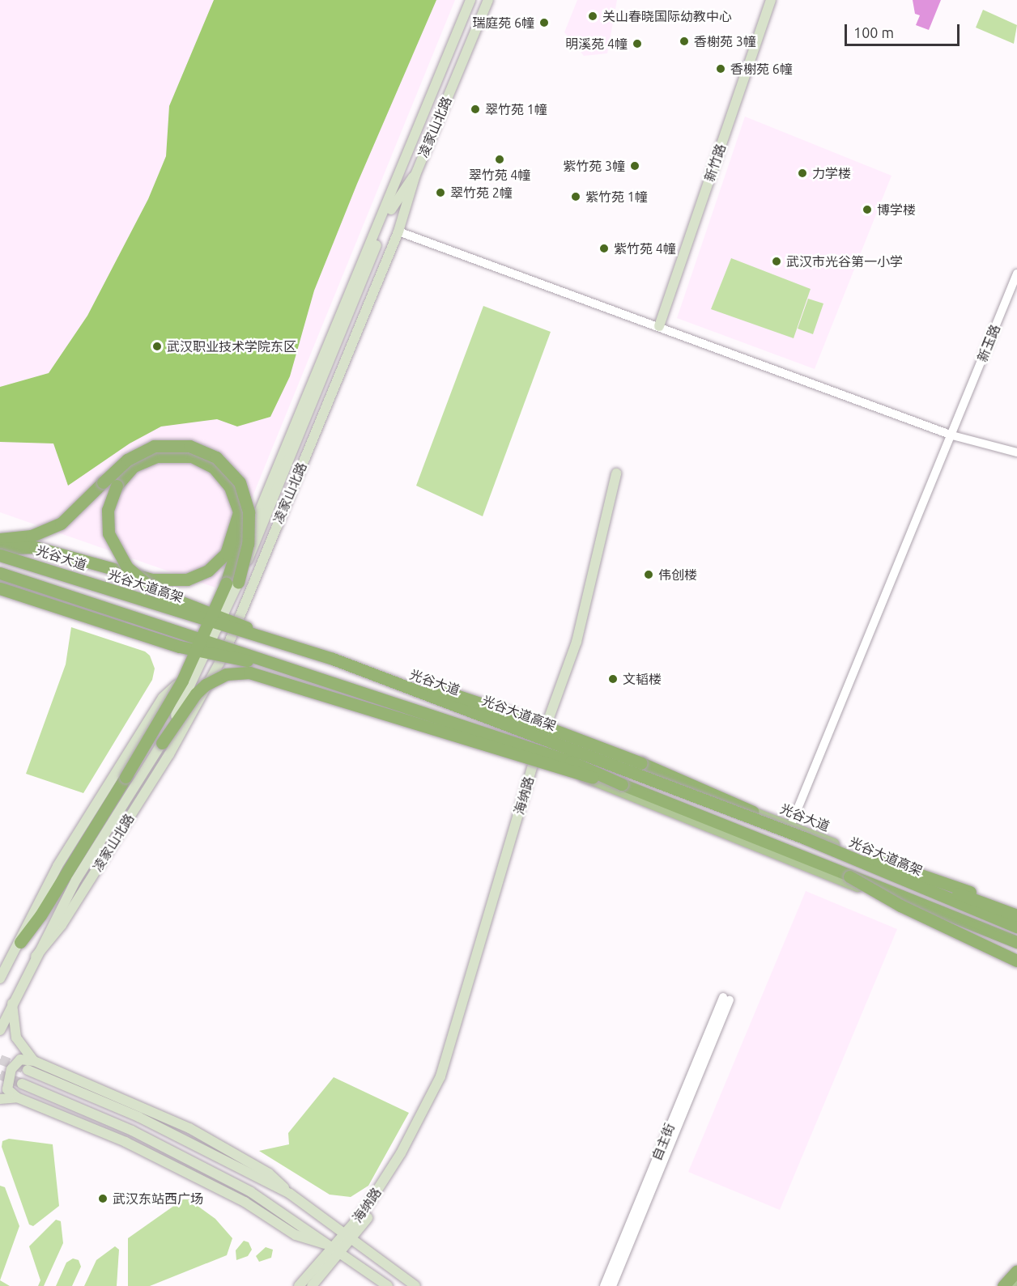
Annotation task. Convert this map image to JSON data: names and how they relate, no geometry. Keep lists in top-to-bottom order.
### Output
{
  "streets": {
    "highway": ["光谷大道高架"],
    "main road": [
      "凌家山北路",
      "新竹路",
      "光谷大道",
      "海纳路"
    ],
    "street": ["新玉路", "自主街"]
  },
  "crossings": [
    ["凌家山北路", "光谷大道"],
    ["新玉路", "光谷大道"],
    ["光谷大道", "光谷大道高架"],
    ["光谷大道", "海纳路"]
  ],
  "places": [
    "关山春晓国际幼教中心",
    "瑞庭苑 6幢",
    "香榭苑 3幢",
    "明溪苑 4幢",
    "香榭苑 6幢",
    "翠竹苑 1幢",
    "翠竹苑 4幢",
    "紫竹苑 3幢",
    "力学楼",
    "翠竹苑 2幢",
    "紫竹苑 1幢",
    "博学楼",
    "紫竹苑 4幢",
    "武汉市光谷第一小学",
    "武汉职业技术学院东区",
    "伟创楼",
    "文韬楼",
    "武汉东站西广场"
  ],
  "scale_bar": "100 m"
}
